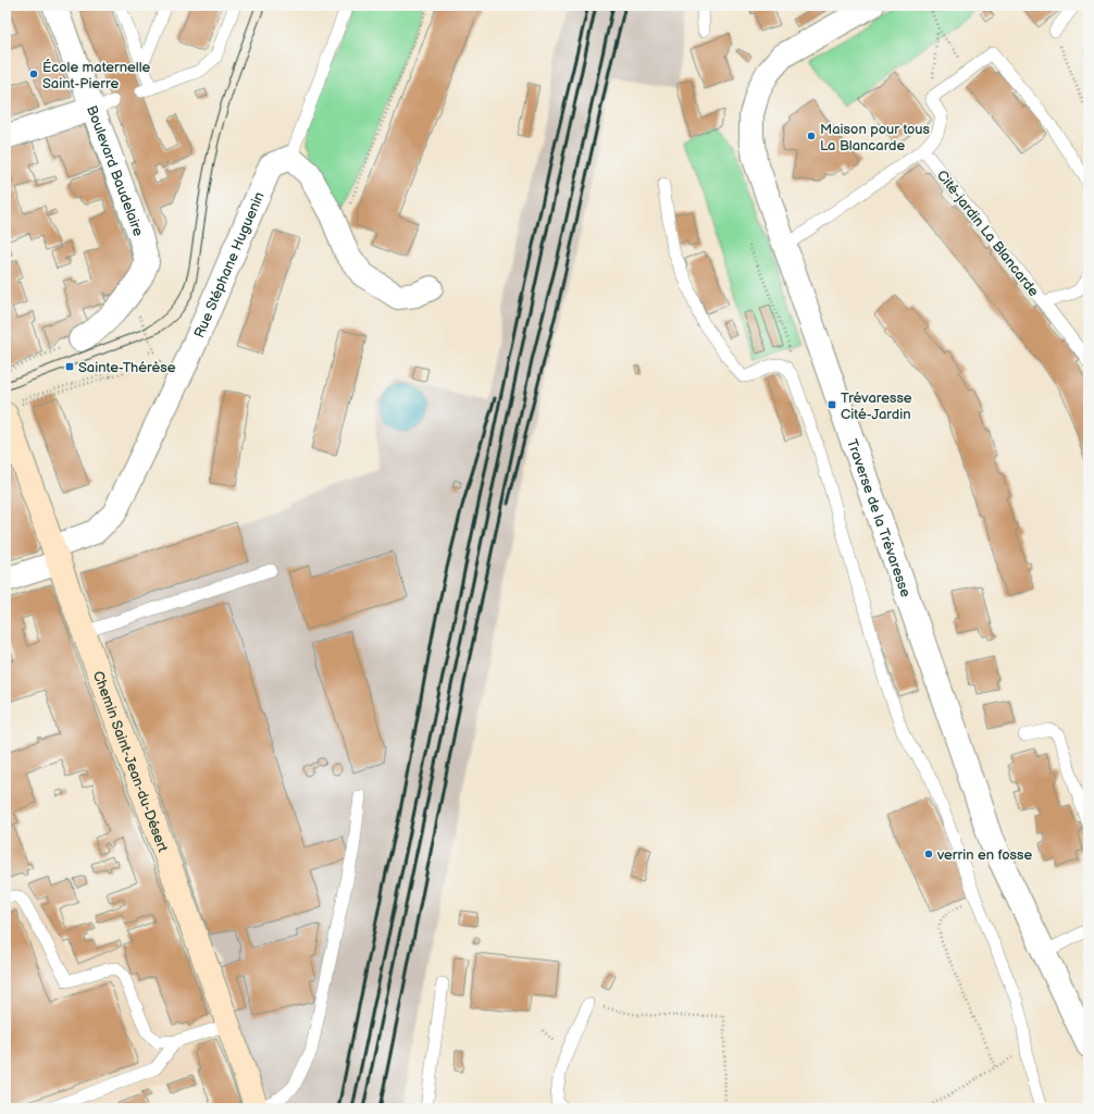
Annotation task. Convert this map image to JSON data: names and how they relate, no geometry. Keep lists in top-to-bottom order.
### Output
{
  "streets": {
    "street": [
      "Boulevard Baudelaire",
      "Rue Stéphane Huguenin",
      "Traverse de la Trévaresse",
      "Chemin Saint-Jean-du-Désert"
    ],
    "lane": ["Cité-jardin La Blancarde"]
  },
  "crossings": [
    ["Rue Stéphane Huguenin", "Chemin Saint-Jean-du-Désert"]
  ],
  "places": {
    "other": ["École maternelle Saint-Pierre", "Maison pour tous La Blancarde", "verrin en fosse"],
    "transit": ["Sainte-Thérèse", "Trévaresse Cité-Jardin"]
  }
}
